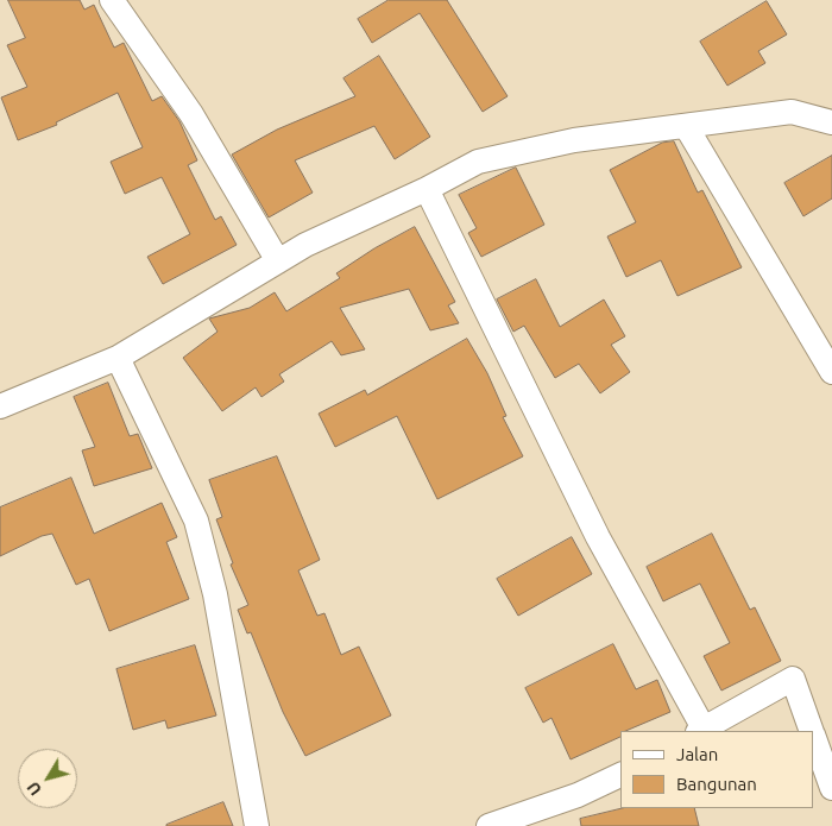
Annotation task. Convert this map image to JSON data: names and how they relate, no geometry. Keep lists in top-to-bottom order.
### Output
{
  "legend": ["Jalan", "Bangunan"],
  "north": "bottom left"
}
